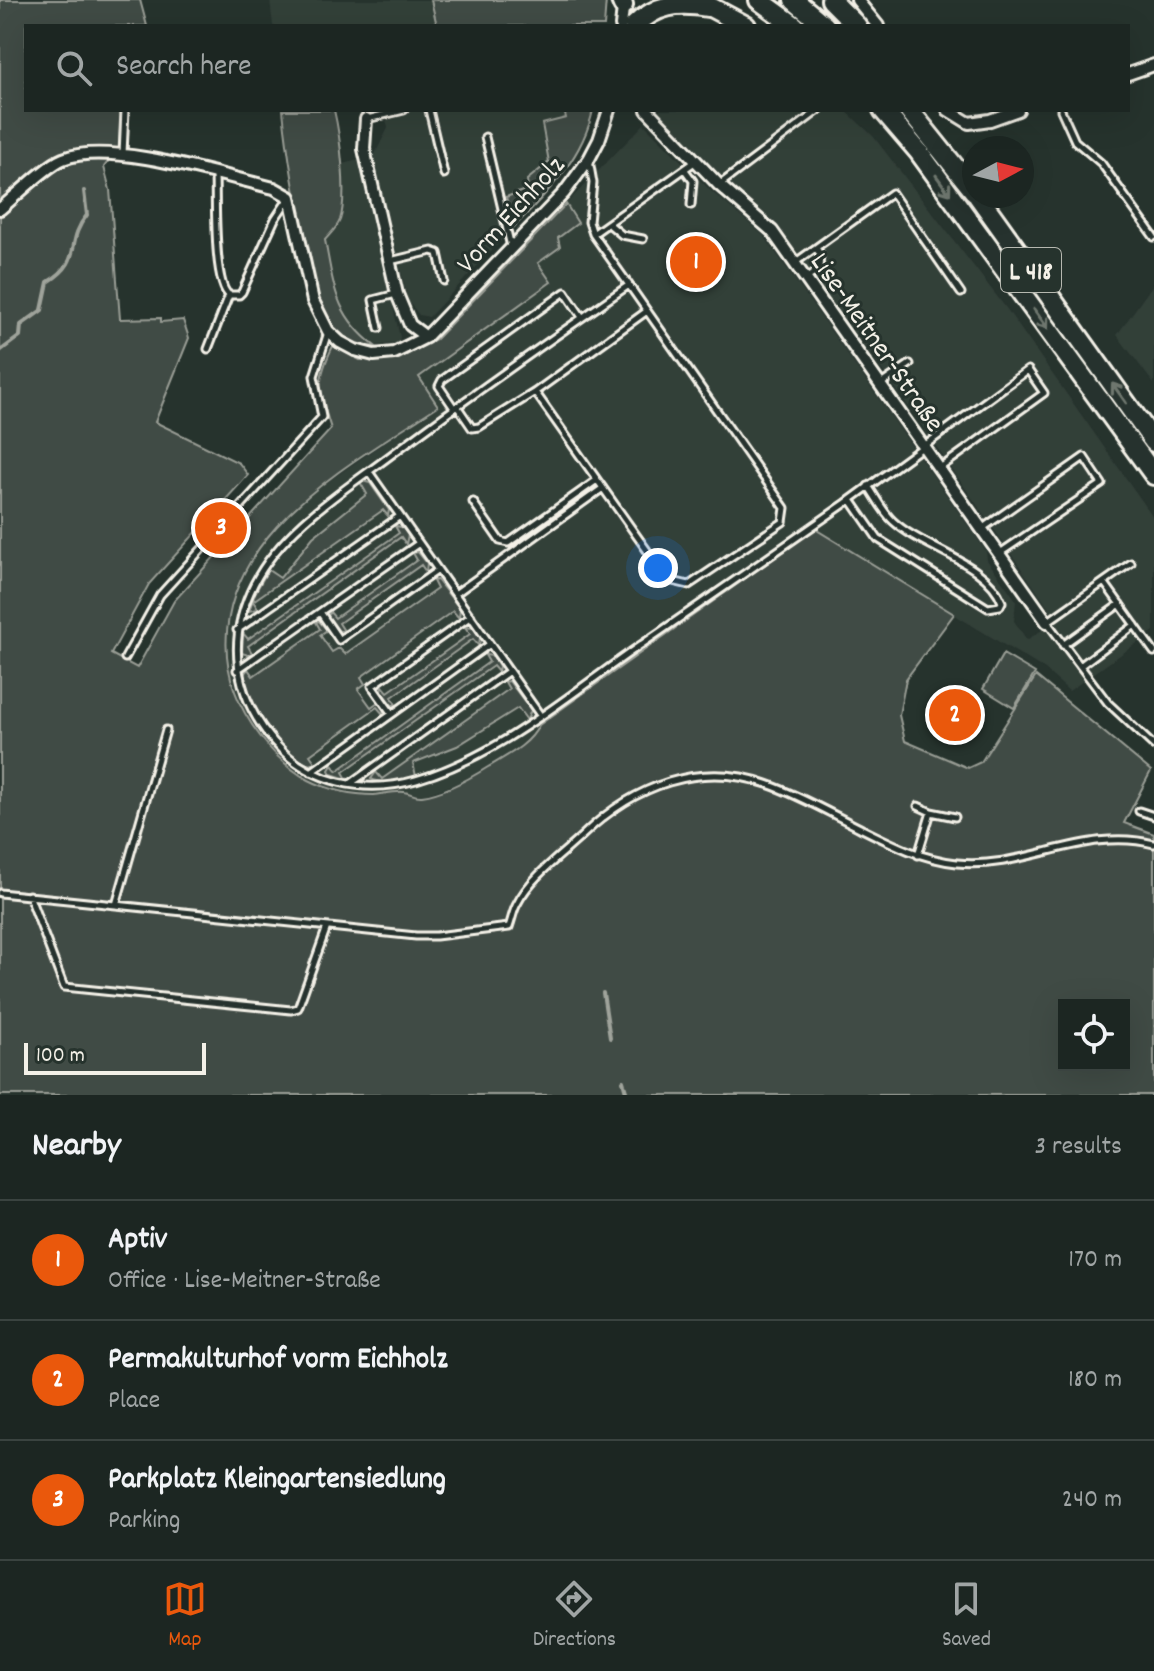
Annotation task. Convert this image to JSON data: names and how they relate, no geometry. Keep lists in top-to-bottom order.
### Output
{
  "streets": {
    "highway": ["L 418"],
    "street": ["Vorm Eichholz", "Lise-Meitner-Straße"]
  },
  "scale_bar": "100 m",
  "north": "right",
  "page": {
    "search": "Search here",
    "pins": ["1", "3", "2"],
    "scale": "100 m",
    "heading": ["Nearby", "3 results"],
    "list": [
      {
        "mark": "1",
        "name": "Aptiv",
        "note": "Office · Lise-Meitner-Straße",
        "value": "170 m"
      },
      {
        "mark": "2",
        "name": "Permakulturhof vorm Eichholz",
        "note": "Place",
        "value": "180 m"
      },
      {
        "mark": "3",
        "name": "Parkplatz Kleingartensiedlung",
        "note": "Parking",
        "value": "240 m"
      }
    ],
    "nav": ["Map", "Directions", "Saved"]
  }
}
